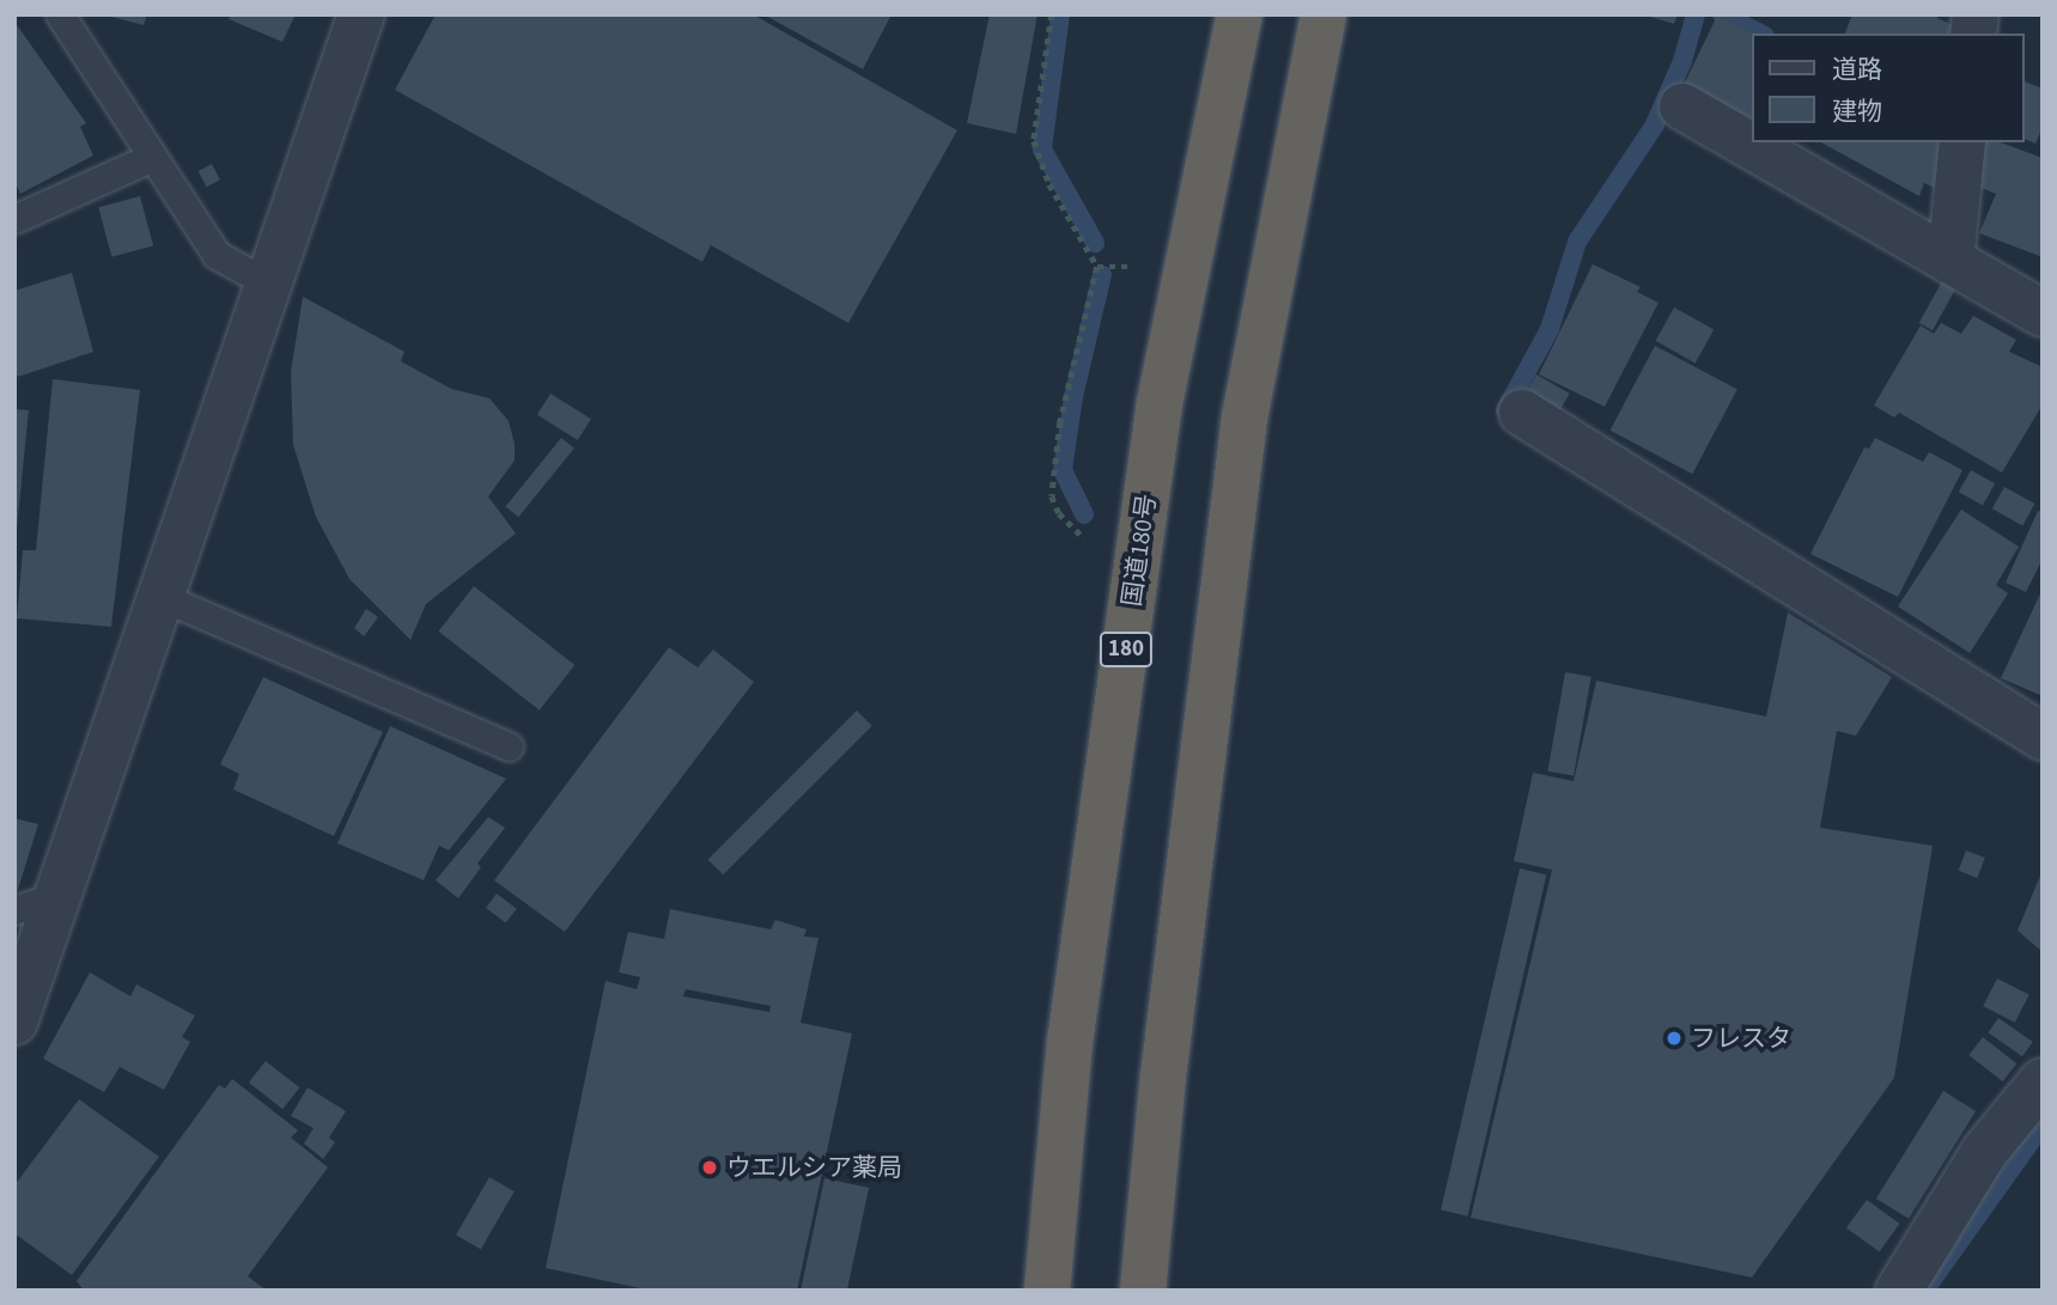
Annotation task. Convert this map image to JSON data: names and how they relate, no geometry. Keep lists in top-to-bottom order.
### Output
{
  "streets": {
    "highway": ["国道180号", "180"]
  },
  "places": ["フレスタ", "ウエルシア薬局"],
  "legend": ["道路", "建物"]
}
